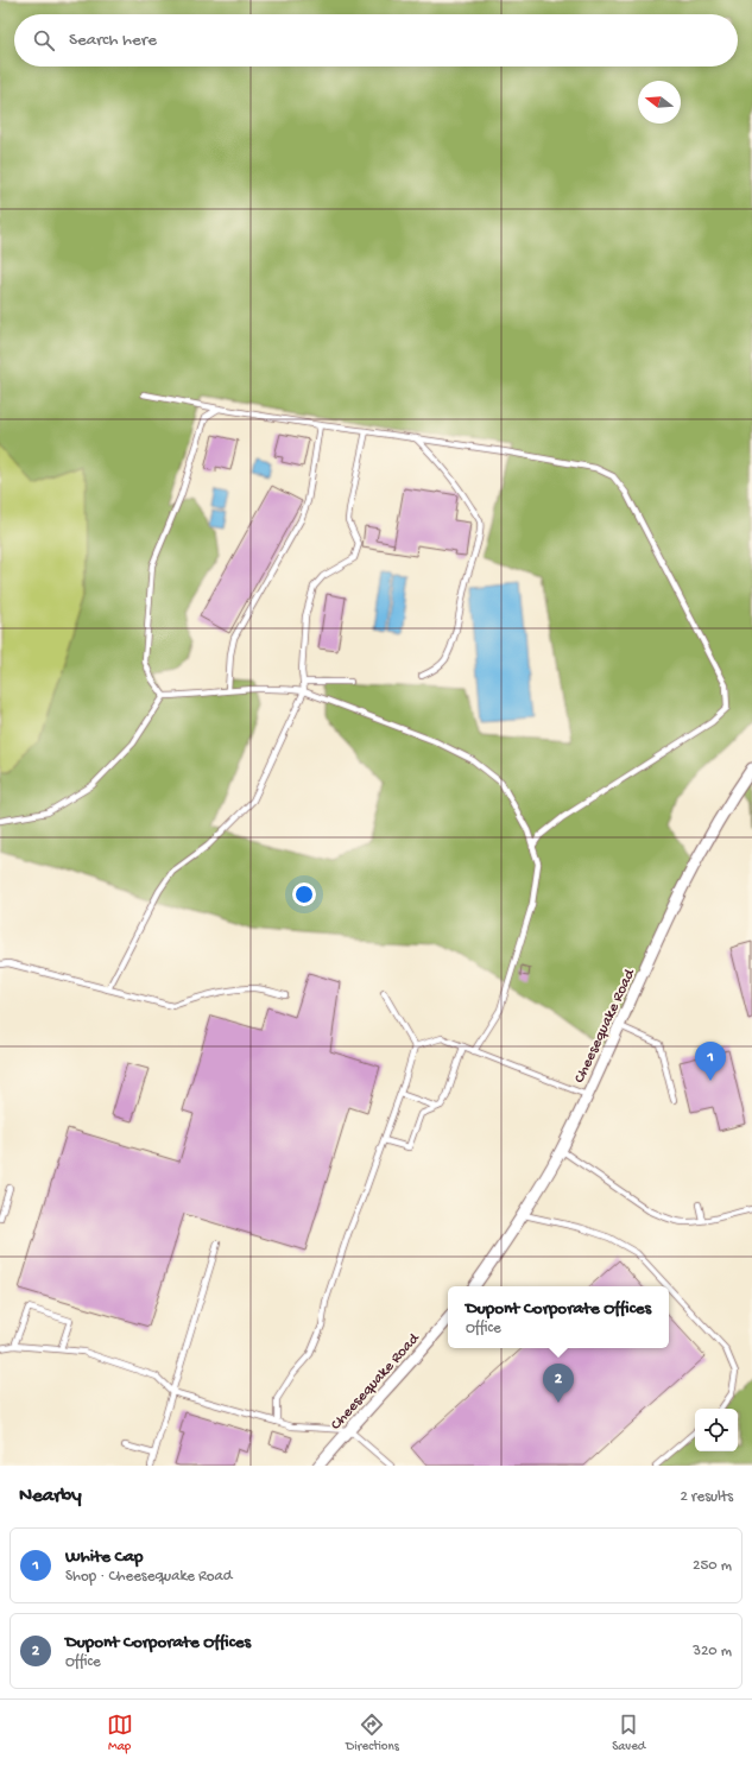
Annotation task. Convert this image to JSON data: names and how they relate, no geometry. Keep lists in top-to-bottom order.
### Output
{
  "streets": {
    "street": ["Cheesequake Road"]
  },
  "north": "left",
  "page": {
    "search": "Search here",
    "pins": ["1", "2"],
    "popup": ["Dupont Corporate Offices", "Office"],
    "heading": ["Nearby", "2 results"],
    "list": [
      {
        "mark": "1",
        "name": "White Cap",
        "note": "Shop · Cheesequake Road",
        "value": "250 m"
      },
      {
        "mark": "2",
        "name": "Dupont Corporate Offices",
        "note": "Office",
        "value": "320 m"
      }
    ],
    "nav": ["Map", "Directions", "Saved"]
  }
}
